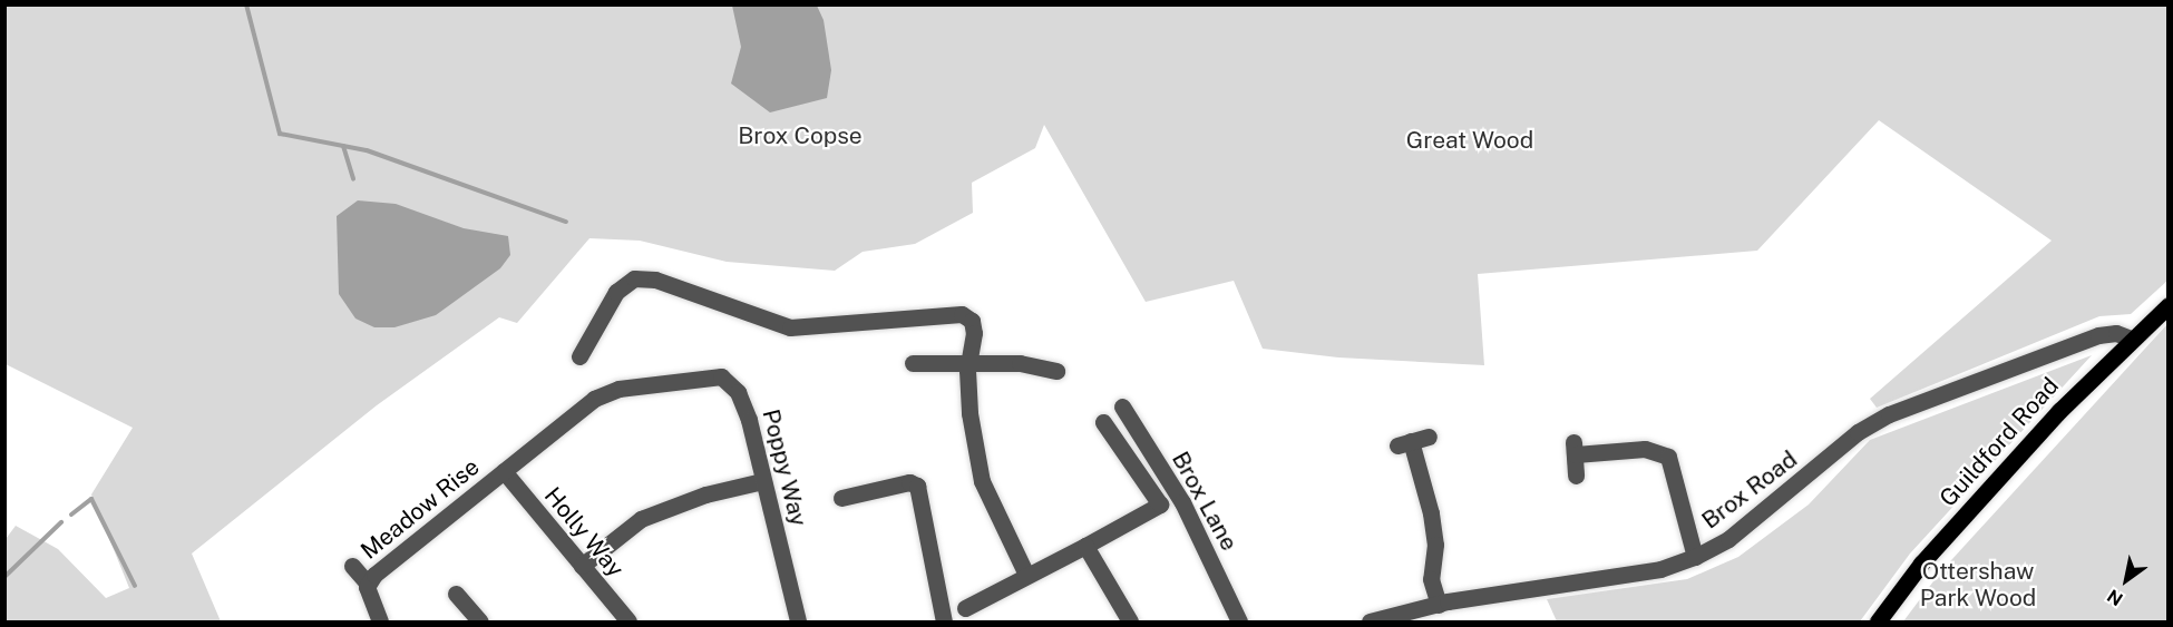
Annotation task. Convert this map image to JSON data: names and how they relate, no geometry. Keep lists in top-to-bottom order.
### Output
{
  "streets": {
    "main road": ["Guildford Road"],
    "street": [
      "Poppy Way",
      "Brox Road",
      "Brox Lane",
      "Meadow Rise",
      "Holly Way"
    ]
  },
  "crossings": [
    ["Guildford Road", "Brox Road"],
    ["Poppy Way", "Meadow Rise"],
    ["Poppy Way", "Holly Way"],
    ["Meadow Rise", "Holly Way"]
  ],
  "parks": ["Brox Copse", "Great Wood", "Ottershaw Park Wood"],
  "north": "bottom left"
}
